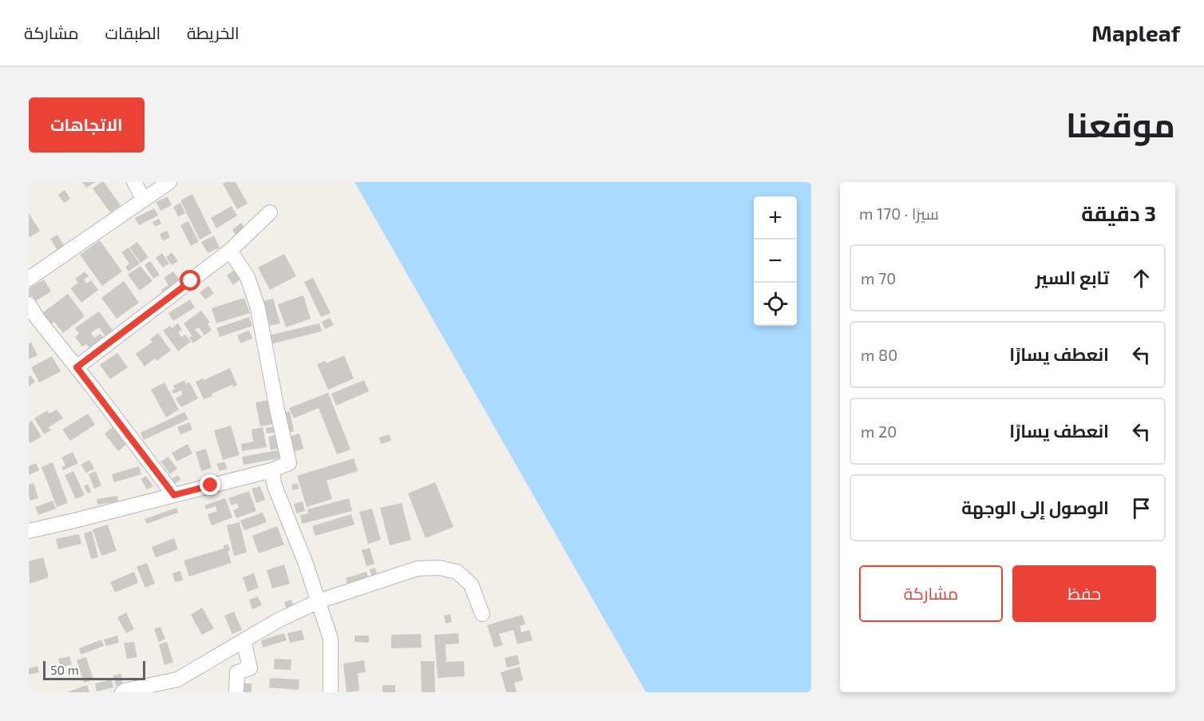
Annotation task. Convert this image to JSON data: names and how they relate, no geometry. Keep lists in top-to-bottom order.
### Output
{
  "scale_bar": "50 m",
  "page": {
    "header": "Mapleaf",
    "nav": ["الخريطة", "الطبقات", "مشاركة"],
    "title": "موقعنا",
    "buttons": [
      "الاتجاهات",
      ["حفظ", "مشاركة"]
    ],
    "heading": ["3 دقيقة", "سيرًا · 170 m"],
    "map_buttons": ["+", "−"],
    "list": [
      ["تابع السير", "70 m"],
      ["انعطف يسارًا", "80 m"],
      ["انعطف يسارًا", "20 m"],
      "الوصول إلى الوجهة"
    ],
    "scale": "50 m"
  }
}
